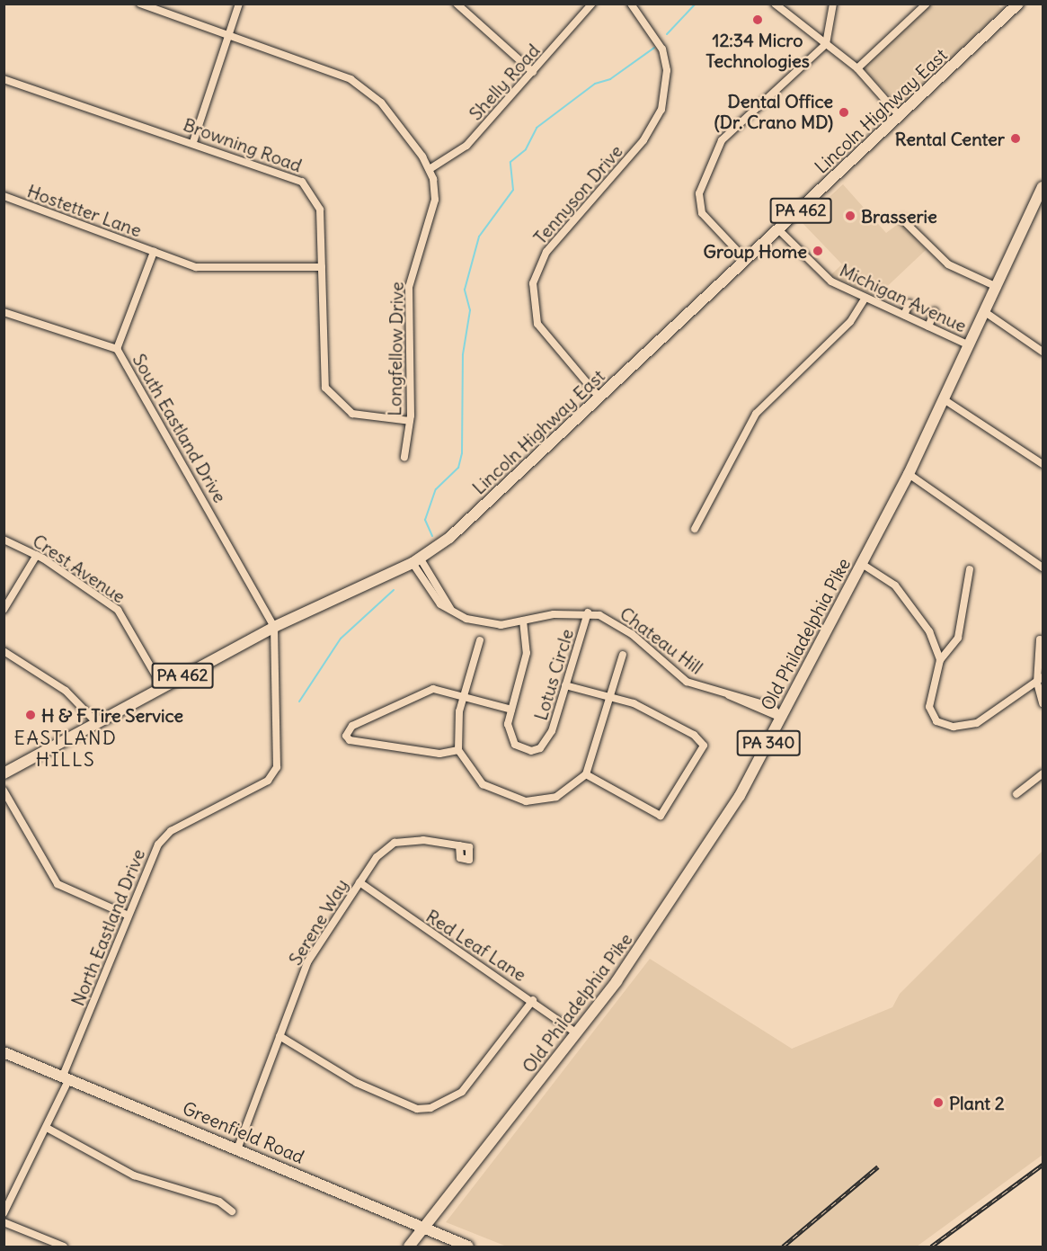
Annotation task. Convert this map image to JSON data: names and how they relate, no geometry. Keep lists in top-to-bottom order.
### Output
{
  "streets": {
    "main road": [
      "Lincoln Highway East",
      "PA 462",
      "Old Philadelphia Pike",
      "PA 340",
      "Greenfield Road"
    ],
    "street": [
      "Shelly Road",
      "Browning Road",
      "Tennyson Drive",
      "Hostetter Lane",
      "Michigan Avenue",
      "Longfellow Drive",
      "South Eastland Drive",
      "Crest Avenue",
      "Chateau Hill",
      "Lotus Circle",
      "Serene Way",
      "North Eastland Drive",
      "Red Leaf Lane"
    ]
  },
  "crossings": [
    ["Shelly Road", "Longfellow Drive"],
    ["Lincoln Highway East", "Tennyson Drive"],
    ["Lincoln Highway East", "Michigan Avenue"],
    ["Lincoln Highway East", "South Eastland Drive"],
    ["Lincoln Highway East", "Crest Avenue"],
    ["Lincoln Highway East", "Chateau Hill"],
    ["Lincoln Highway East", "North Eastland Drive"],
    ["Browning Road", "Hostetter Lane"],
    ["Browning Road", "Longfellow Drive"],
    ["Michigan Avenue", "Old Philadelphia Pike"],
    ["South Eastland Drive", "North Eastland Drive"],
    ["Old Philadelphia Pike", "Chateau Hill"],
    ["Old Philadelphia Pike", "Red Leaf Lane"],
    ["Old Philadelphia Pike", "Greenfield Road"],
    ["Chateau Hill", "Lotus Circle"],
    ["Serene Way", "Red Leaf Lane"],
    ["Serene Way", "Greenfield Road"],
    ["North Eastland Drive", "Greenfield Road"]
  ],
  "districts": ["EASTLAND HILLS"],
  "places": [
    "12:34 Micro Technologies",
    "Dental Office (Dr. Crano MD)",
    "Rental Center",
    "Brasserie",
    "Group Home",
    "H & F Tire Service",
    "Plant 2"
  ]
}
